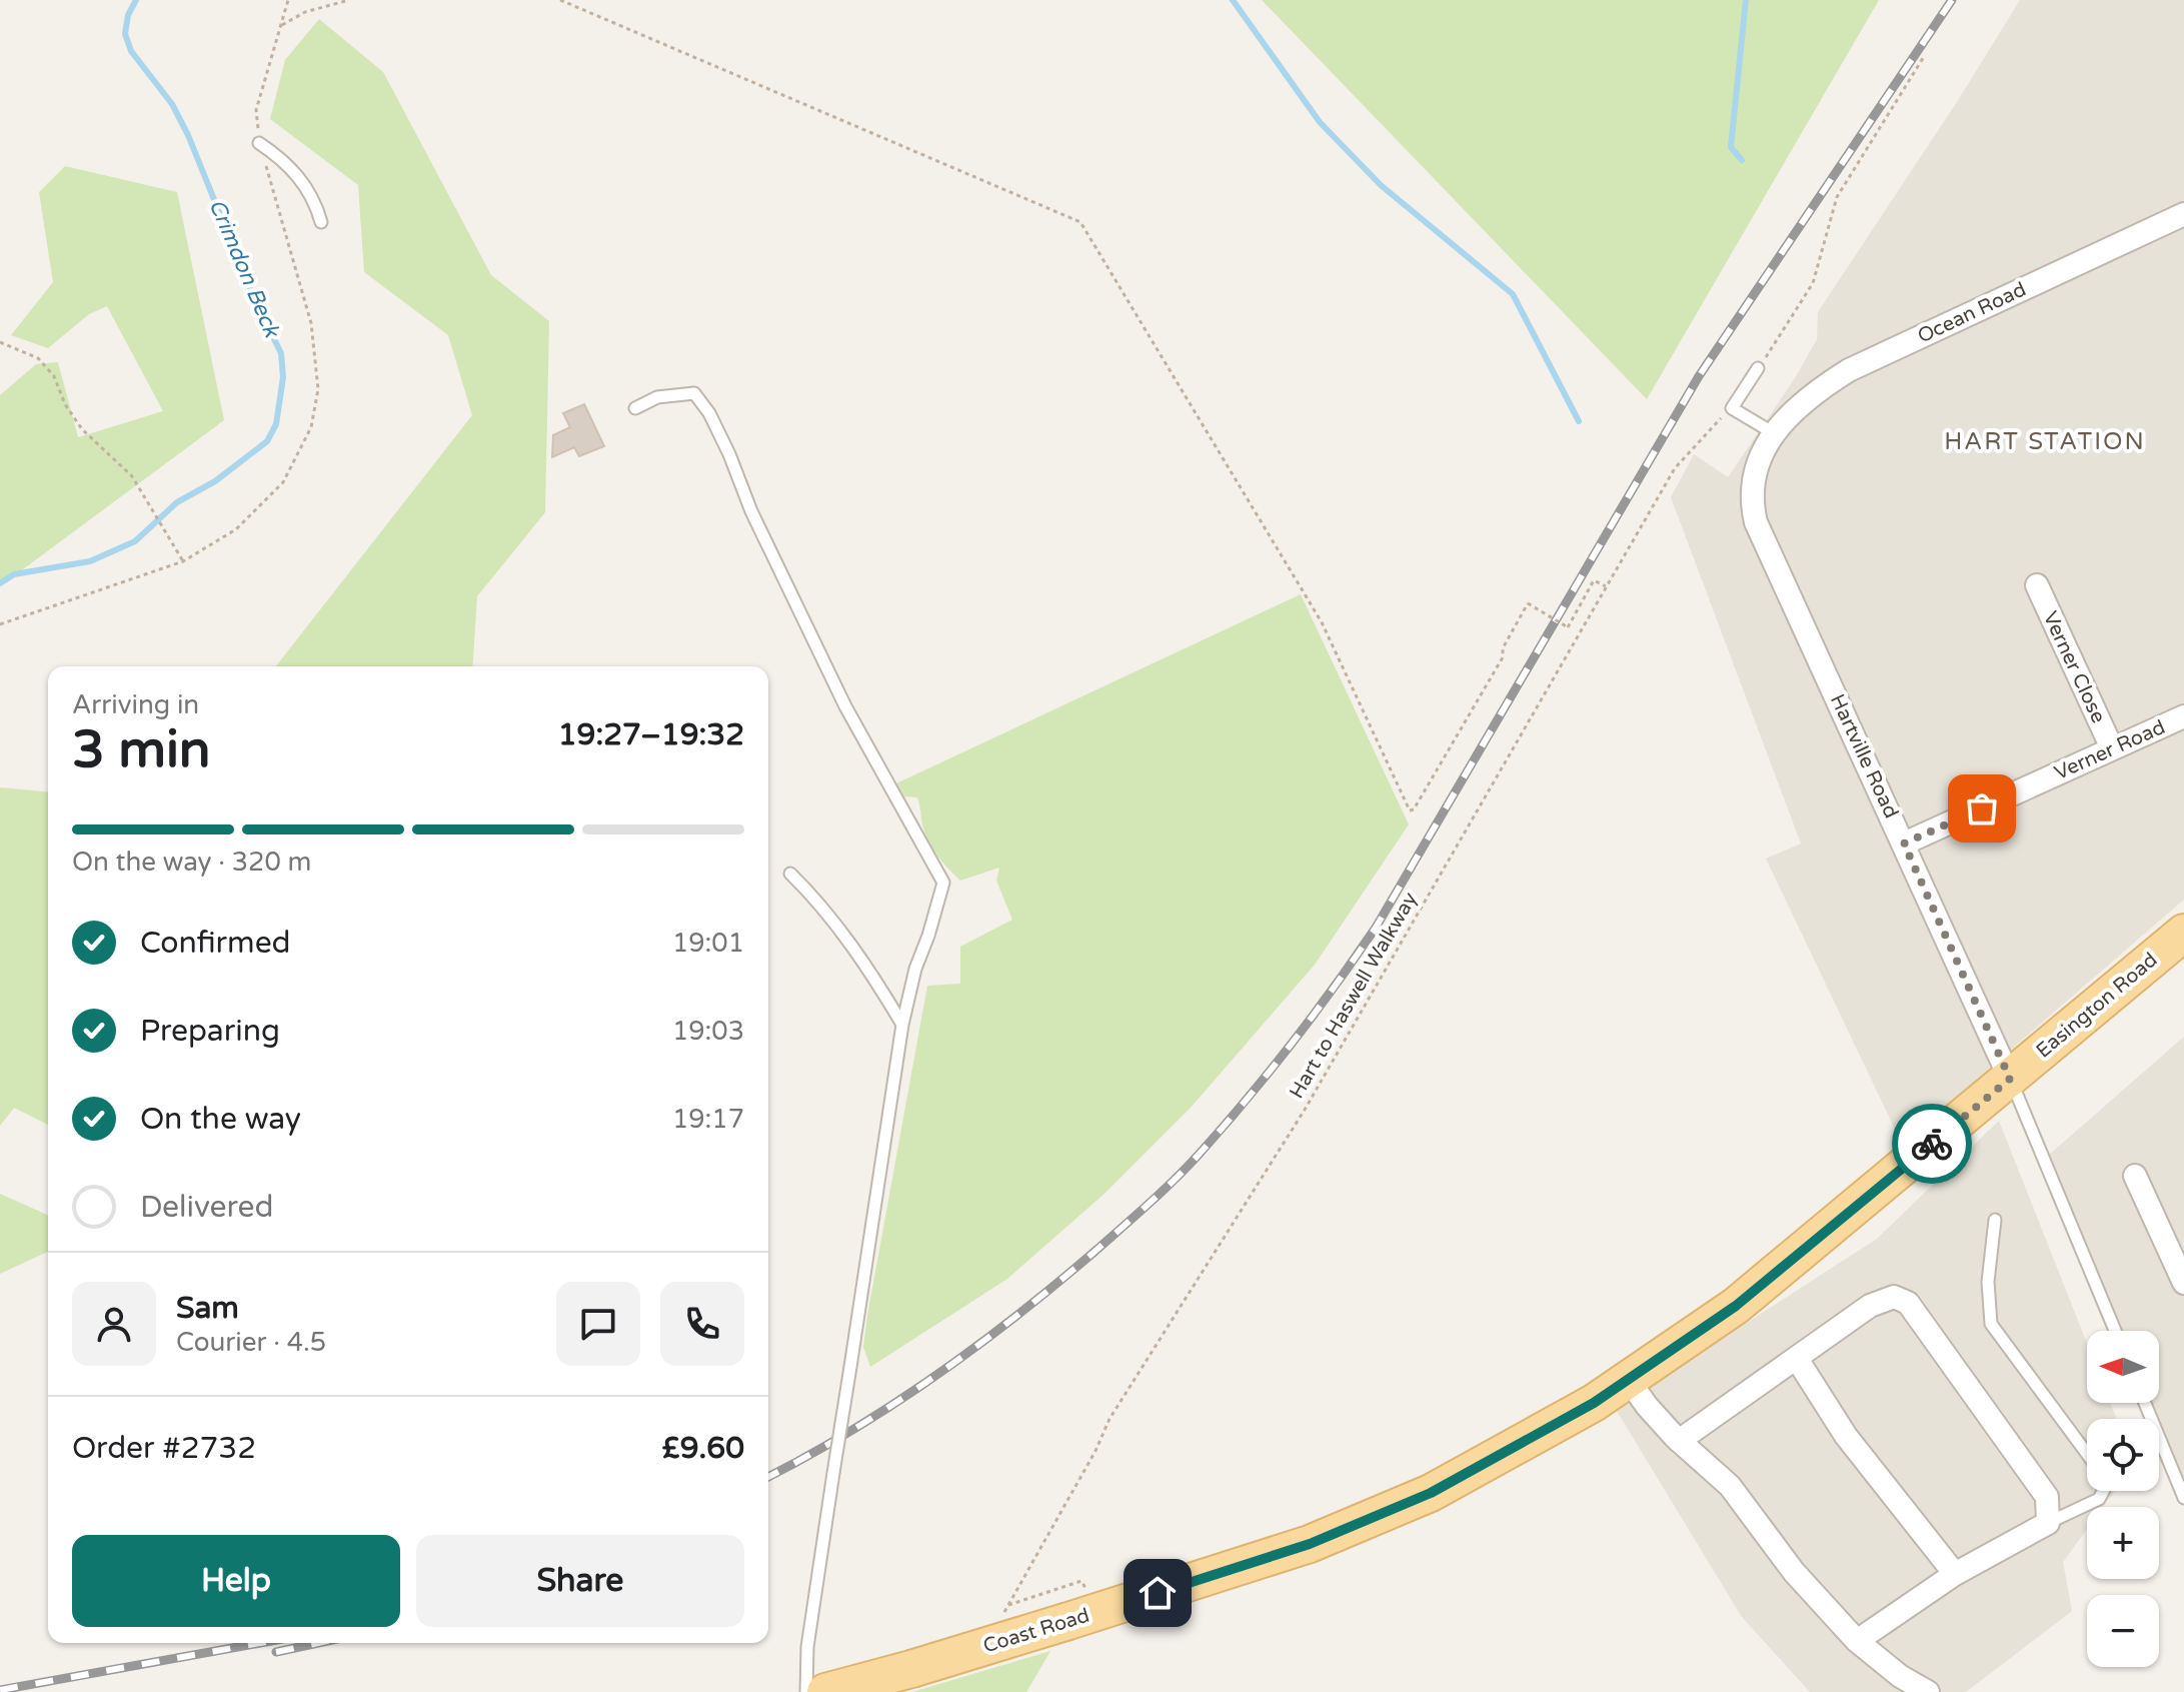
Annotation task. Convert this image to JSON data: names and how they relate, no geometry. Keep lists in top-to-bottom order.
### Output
{
  "streets": {
    "main road": ["Easington Road", "Coast Road"],
    "street": [
      "Ocean Road",
      "Verner Close",
      "Verner Road",
      "Hartville Road"
    ],
    "path": ["Hart to Haswell Walkway"]
  },
  "crossings": [
    ["Ocean Road", "Hartville Road"],
    ["Verner Close", "Verner Road"],
    ["Verner Road", "Hartville Road"],
    ["Hartville Road", "Easington Road"],
    ["Easington Road", "Coast Road"]
  ],
  "districts": ["HART STATION"],
  "water": ["Crimdon Beck"],
  "north": "left",
  "page": {
    "heading": ["3 min", "Arriving in", "19:27–19:32"],
    "panel": [
      "Sam",
      "Courier · 4.5",
      "Order #2732",
      "£9.60"
    ],
    "bar": "On the way · 320 m",
    "list": [
      ["Confirmed", "19:01"],
      ["Preparing", "19:03"],
      ["On the way", "19:17"],
      "Delivered"
    ],
    "map_buttons": ["+", "−"],
    "buttons": ["Help", "Share"]
  }
}
